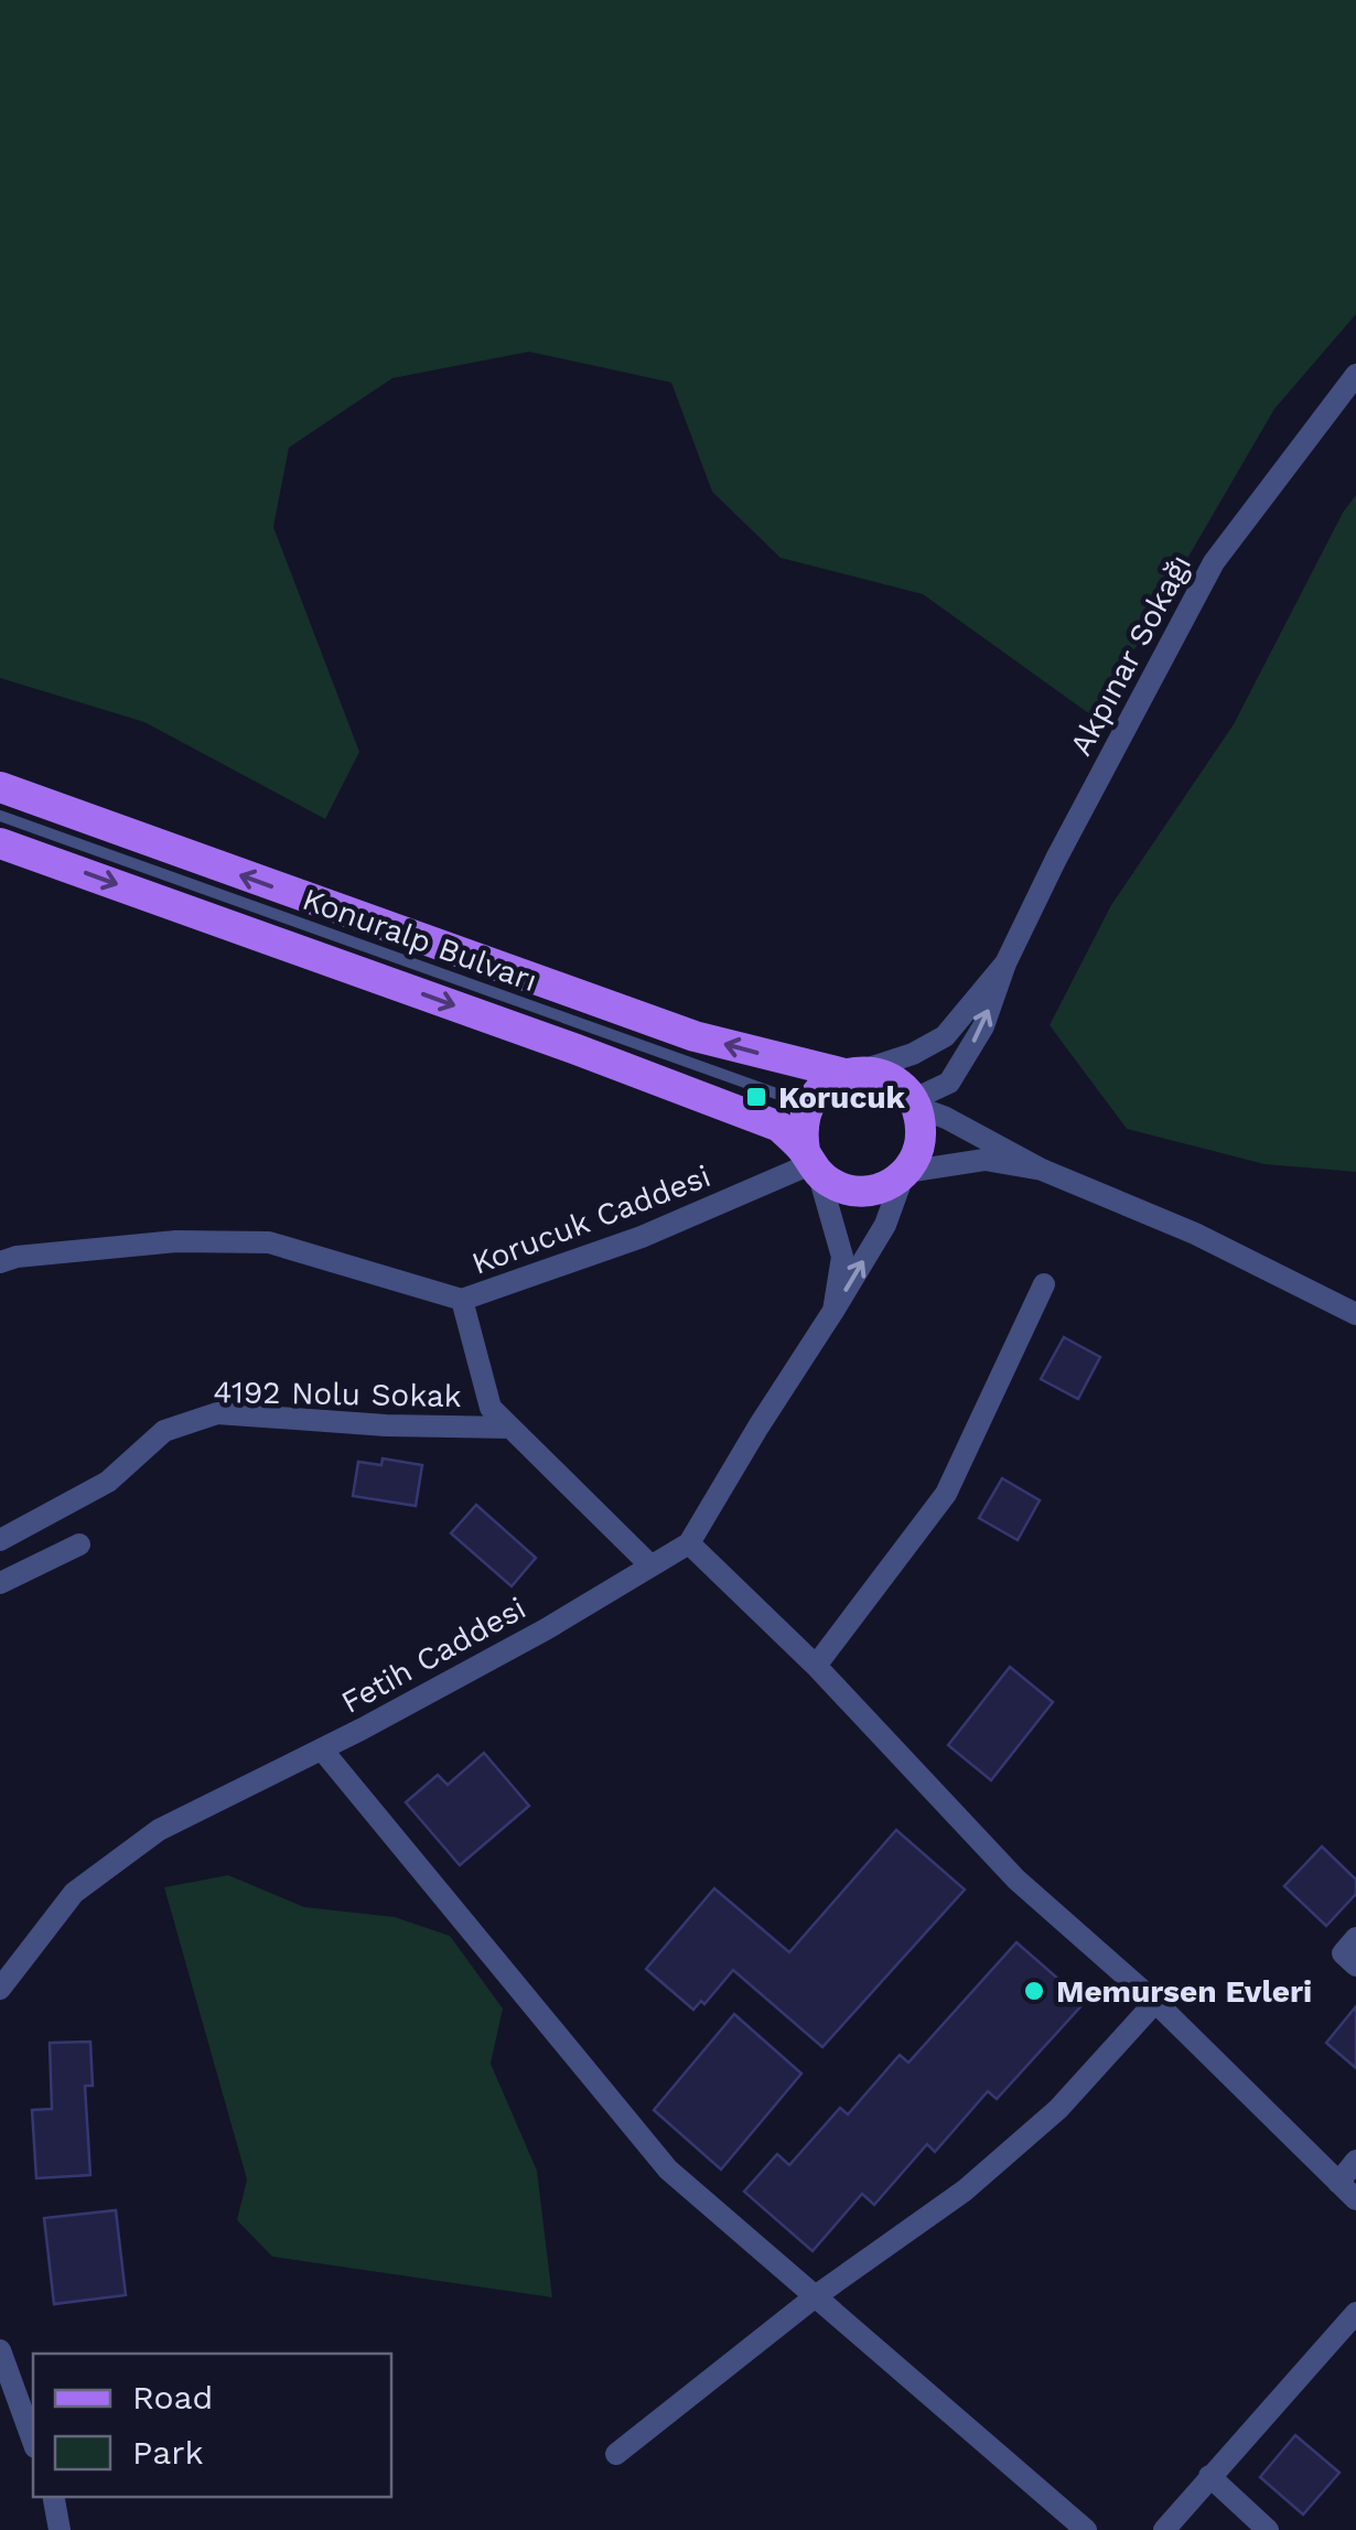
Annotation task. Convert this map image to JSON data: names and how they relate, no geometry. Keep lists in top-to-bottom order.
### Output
{
  "streets": {
    "main road": ["Konuralp Bulvarı"],
    "street": [
      "Akpınar Sokağı",
      "Korucuk Caddesi",
      "4192 Nolu Sokak",
      "Fetih Caddesi"
    ]
  },
  "crossings": [
    ["Akpınar Sokağı", "Konuralp Bulvarı"],
    ["Akpınar Sokağı", "Korucuk Caddesi"],
    ["Konuralp Bulvarı", "Korucuk Caddesi"]
  ],
  "places": {
    "transit": ["Korucuk"],
    "other": ["Memursen Evleri"]
  },
  "legend": ["Road", "Park"]
}
